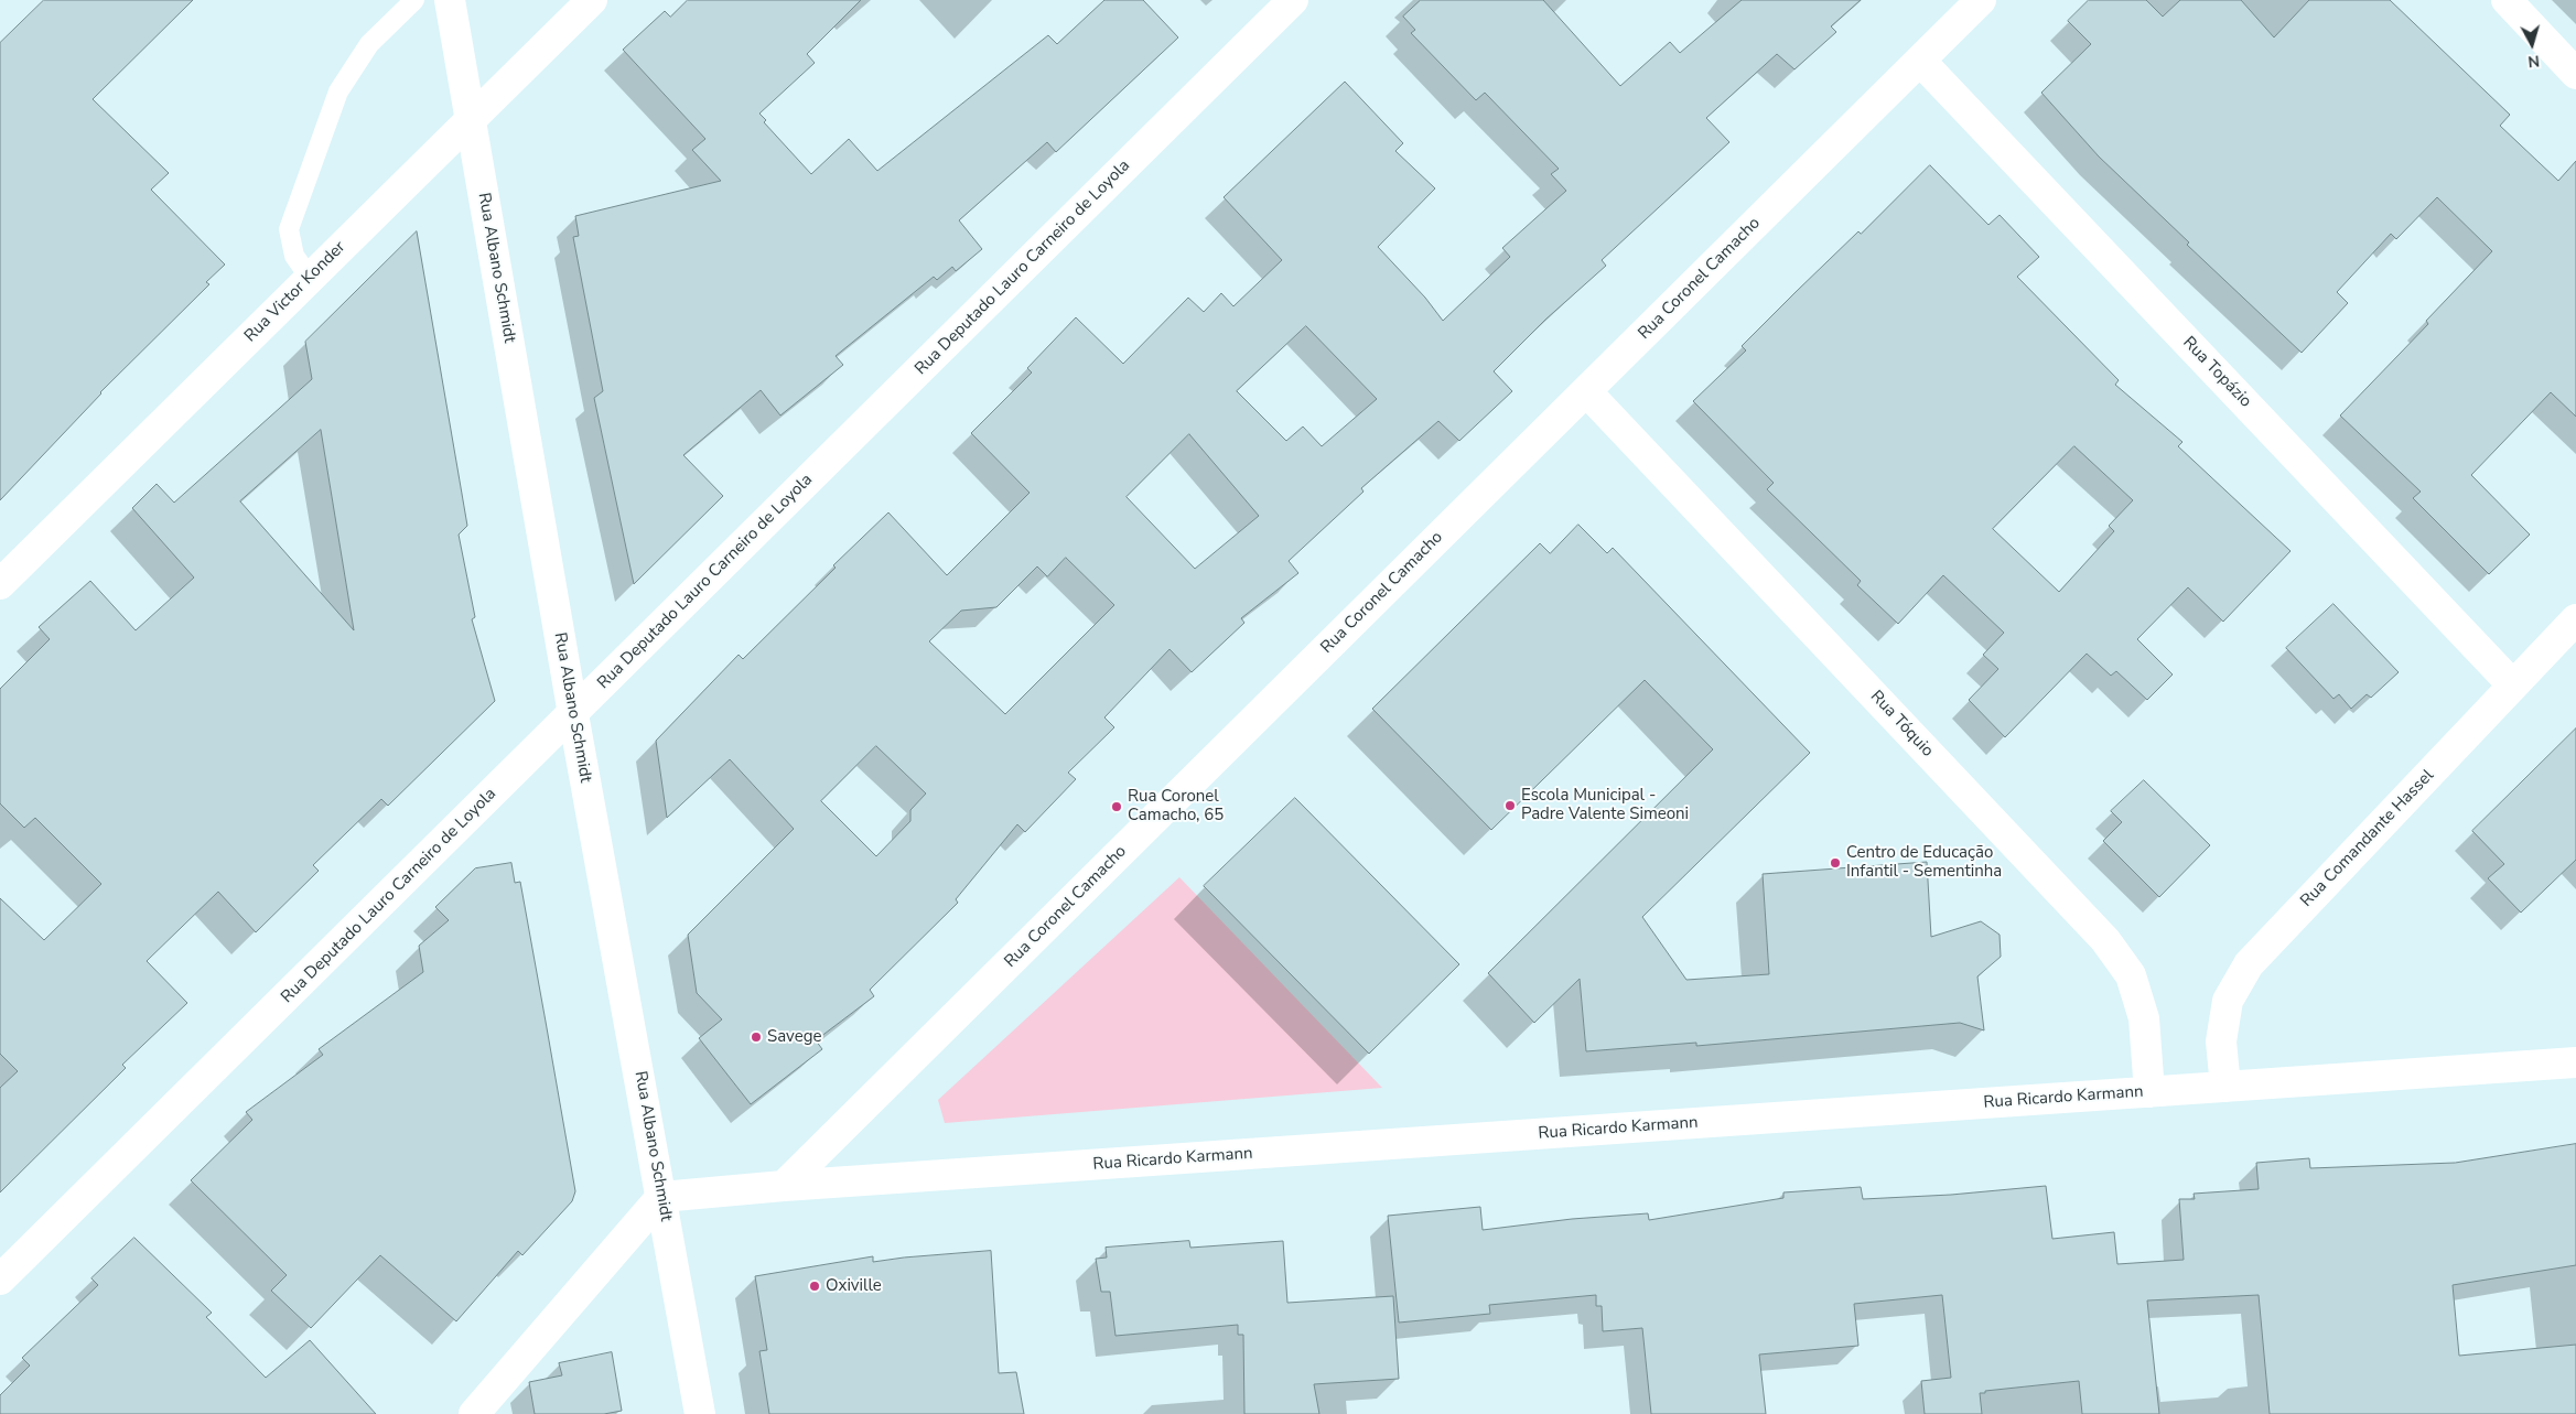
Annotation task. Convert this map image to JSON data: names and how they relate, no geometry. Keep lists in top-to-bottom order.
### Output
{
  "streets": {
    "street": [
      "Rua Albano Schmidt",
      "Rua Deputado Lauro Carneiro de Loyola",
      "Rua Coronel Camacho",
      "Rua Victor Konder",
      "Rua Topázio",
      "Rua Tóquio",
      "Rua Comandante Hassel",
      "Rua Ricardo Karmann"
    ]
  },
  "crossings": [
    ["Rua Albano Schmidt", "Rua Deputado Lauro Carneiro de Loyola"],
    ["Rua Albano Schmidt", "Rua Victor Konder"],
    ["Rua Albano Schmidt", "Rua Ricardo Karmann"],
    ["Rua Coronel Camacho", "Rua Topázio"],
    ["Rua Coronel Camacho", "Rua Tóquio"],
    ["Rua Coronel Camacho", "Rua Ricardo Karmann"],
    ["Rua Topázio", "Rua Comandante Hassel"],
    ["Rua Tóquio", "Rua Ricardo Karmann"],
    ["Rua Comandante Hassel", "Rua Ricardo Karmann"]
  ],
  "places": [
    "Escola Municipal - Padre Valente Simeoni",
    "Rua Coronel Camacho, 65",
    "Centro de Educação Infantil - Sementinha",
    "Savege",
    "Oxiville"
  ],
  "north": "bottom"
}
